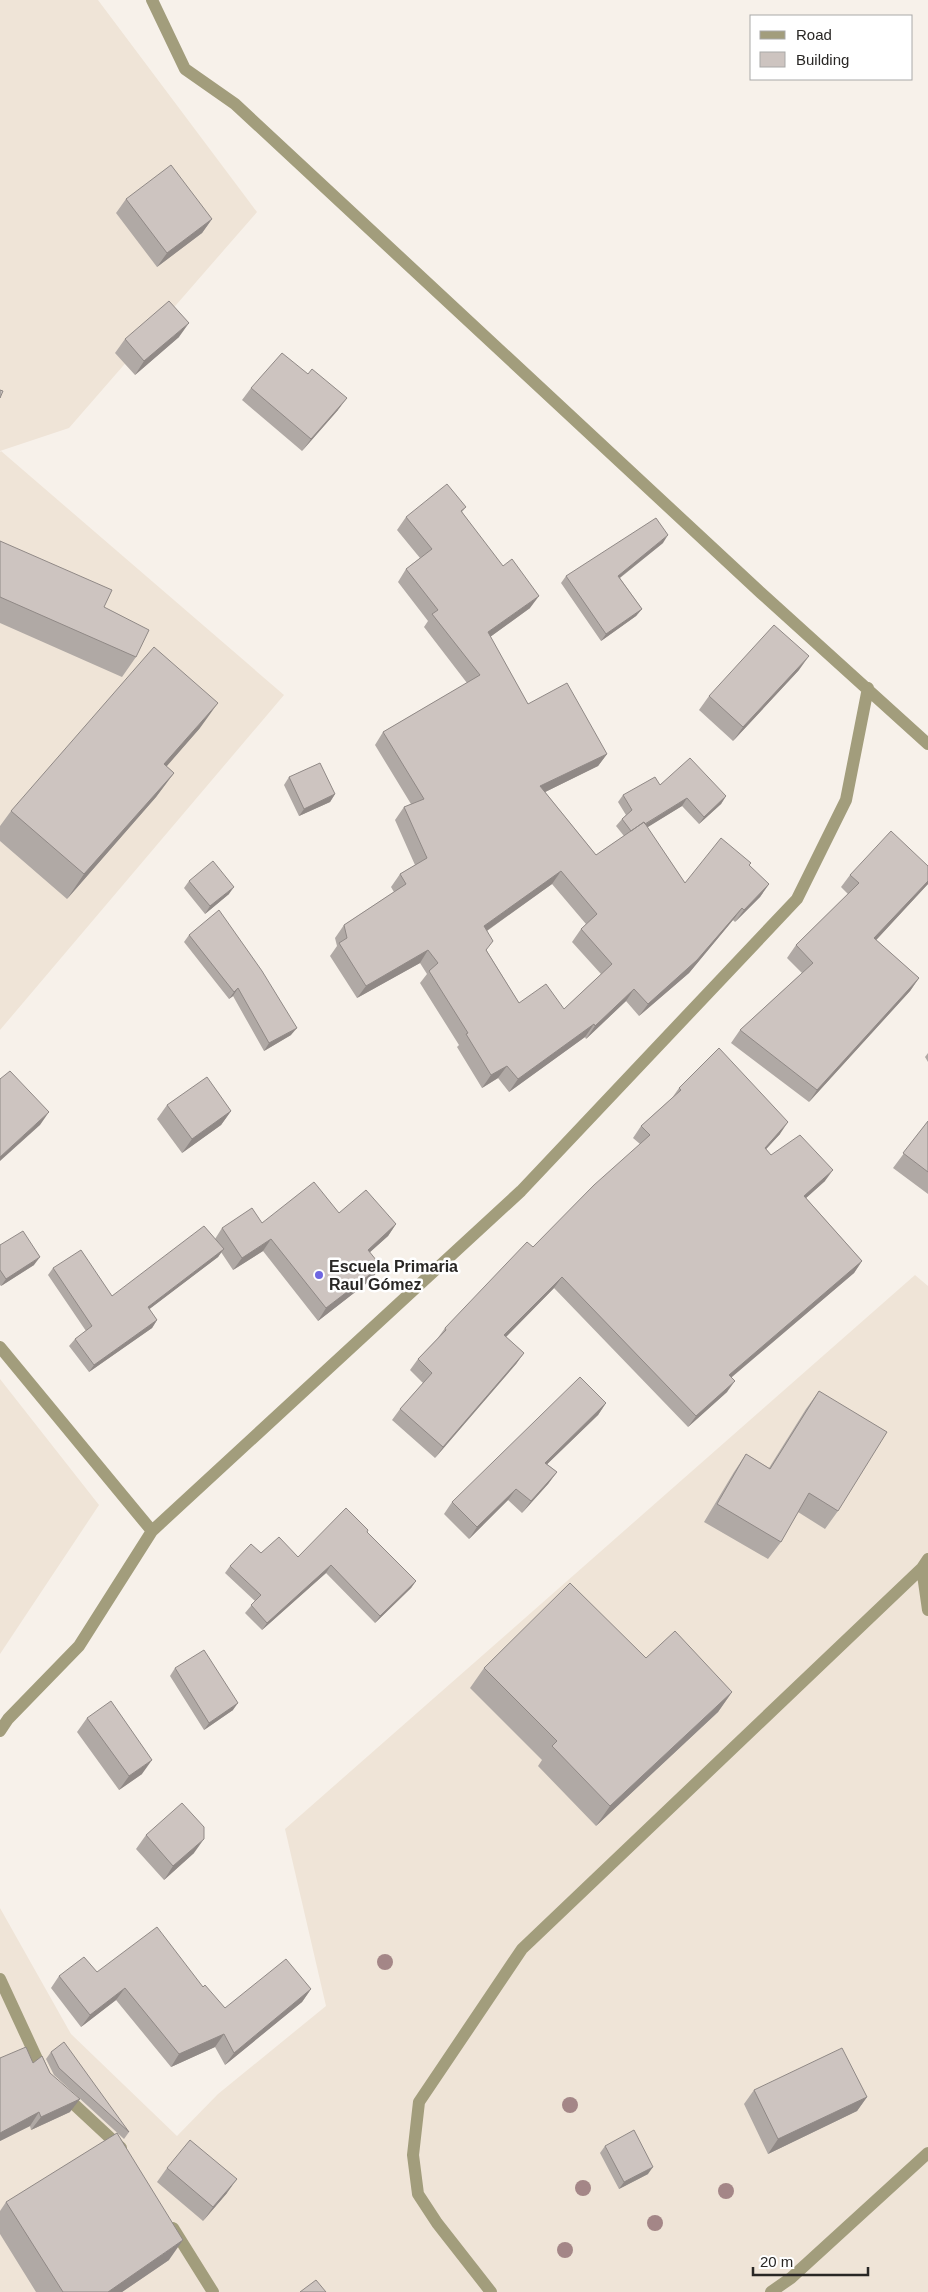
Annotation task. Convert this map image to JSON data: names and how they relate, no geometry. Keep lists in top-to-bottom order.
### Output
{
  "places": ["Escuela Primaria Raul Gómez"],
  "legend": ["Road", "Building"],
  "scale_bar": "20 m"
}
